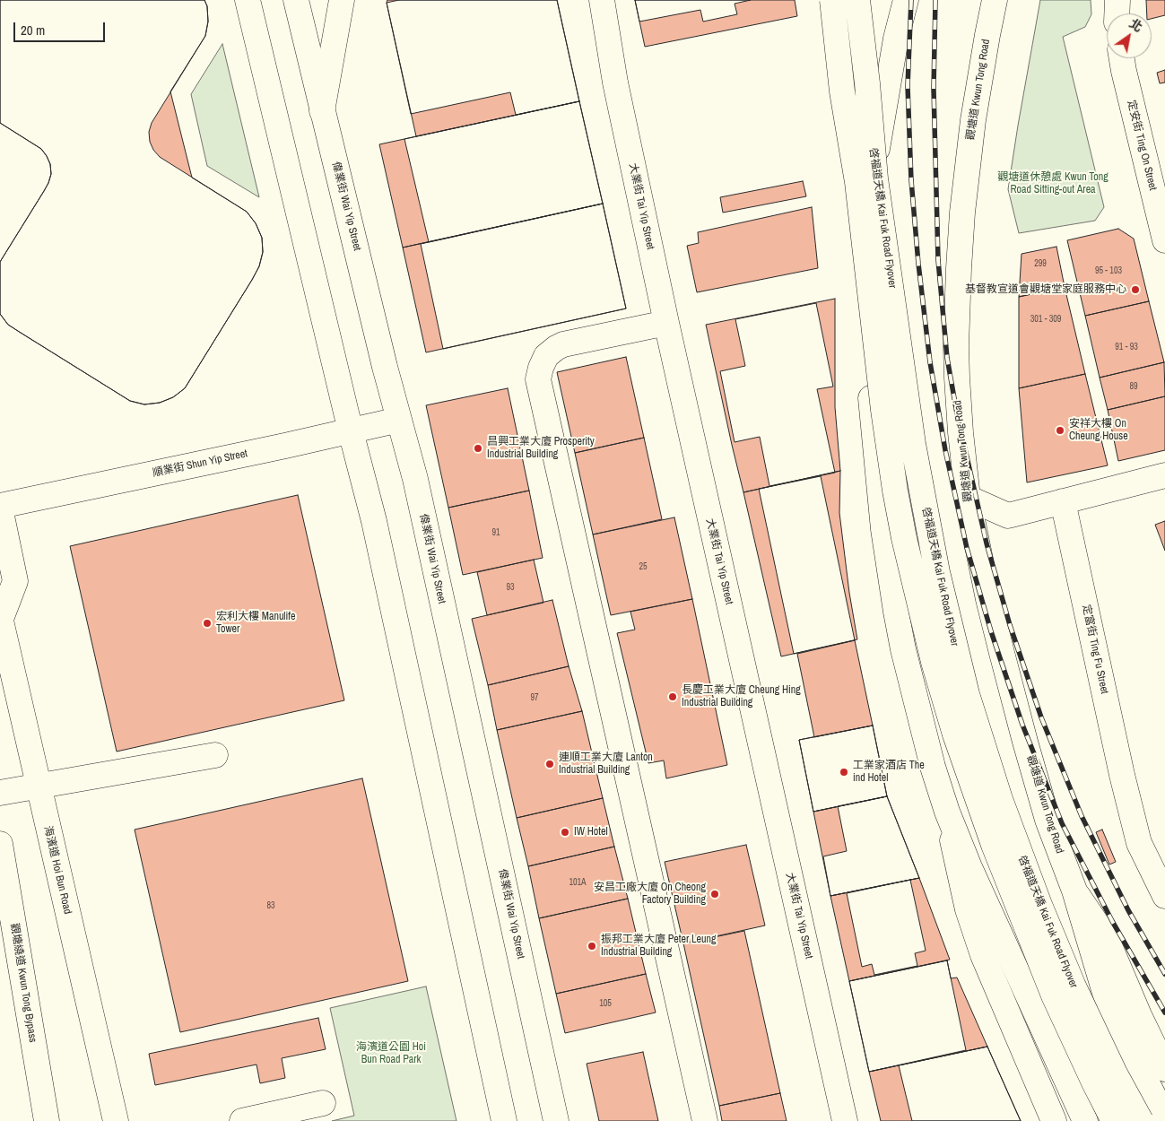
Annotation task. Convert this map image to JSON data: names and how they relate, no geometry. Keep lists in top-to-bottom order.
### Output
{
  "streets": {
    "main road": [
      "觀塘道 Kwun Tong Road",
      "定安街 Ting On Street",
      "偉業街 Wai Yip Street",
      "大業街 Tai Yip Street",
      "啓福道天橋 Kai Fuk Road Flyover",
      "順業街 Shun Yip Street",
      "定富街 Ting Fu Street",
      "海濱道 Hoi Bun Road",
      "觀塘繞道 Kwun Tong Bypass"
    ]
  },
  "crossings": [
    ["偉業街 Wai Yip Street", "順業街 Shun Yip Street"],
    ["順業街 Shun Yip Street", "海濱道 Hoi Bun Road"]
  ],
  "parks": ["觀塘道休憩處 Kwun Tong Road Sitting-out Area", "海濱道公園 Hoi Bun Road Park"],
  "places": [
    "基督教宣道會觀塘堂家庭服務中心",
    "安祥大樓 On Cheung House",
    "昌興工業大廈 Prosperity Industrial Building",
    "宏利大樓 Manulife Tower",
    "長慶工業大廈 Cheung Hing Industrial Building",
    "連順工業大廈 Lanton Industrial Building",
    "工業家酒店 The ind Hotel",
    "IW Hotel",
    "安昌工廠大廈 On Cheong Factory Building",
    "振邦工業大廈 Peter Leung Industrial Building"
  ],
  "house_numbers": [
    "299",
    "95 - 103",
    "301 - 309",
    "91 - 93",
    "89",
    "91",
    "25",
    "93",
    "97",
    "101A",
    "83",
    "105"
  ],
  "scale_bar": "20 m",
  "north": "top right"
}
